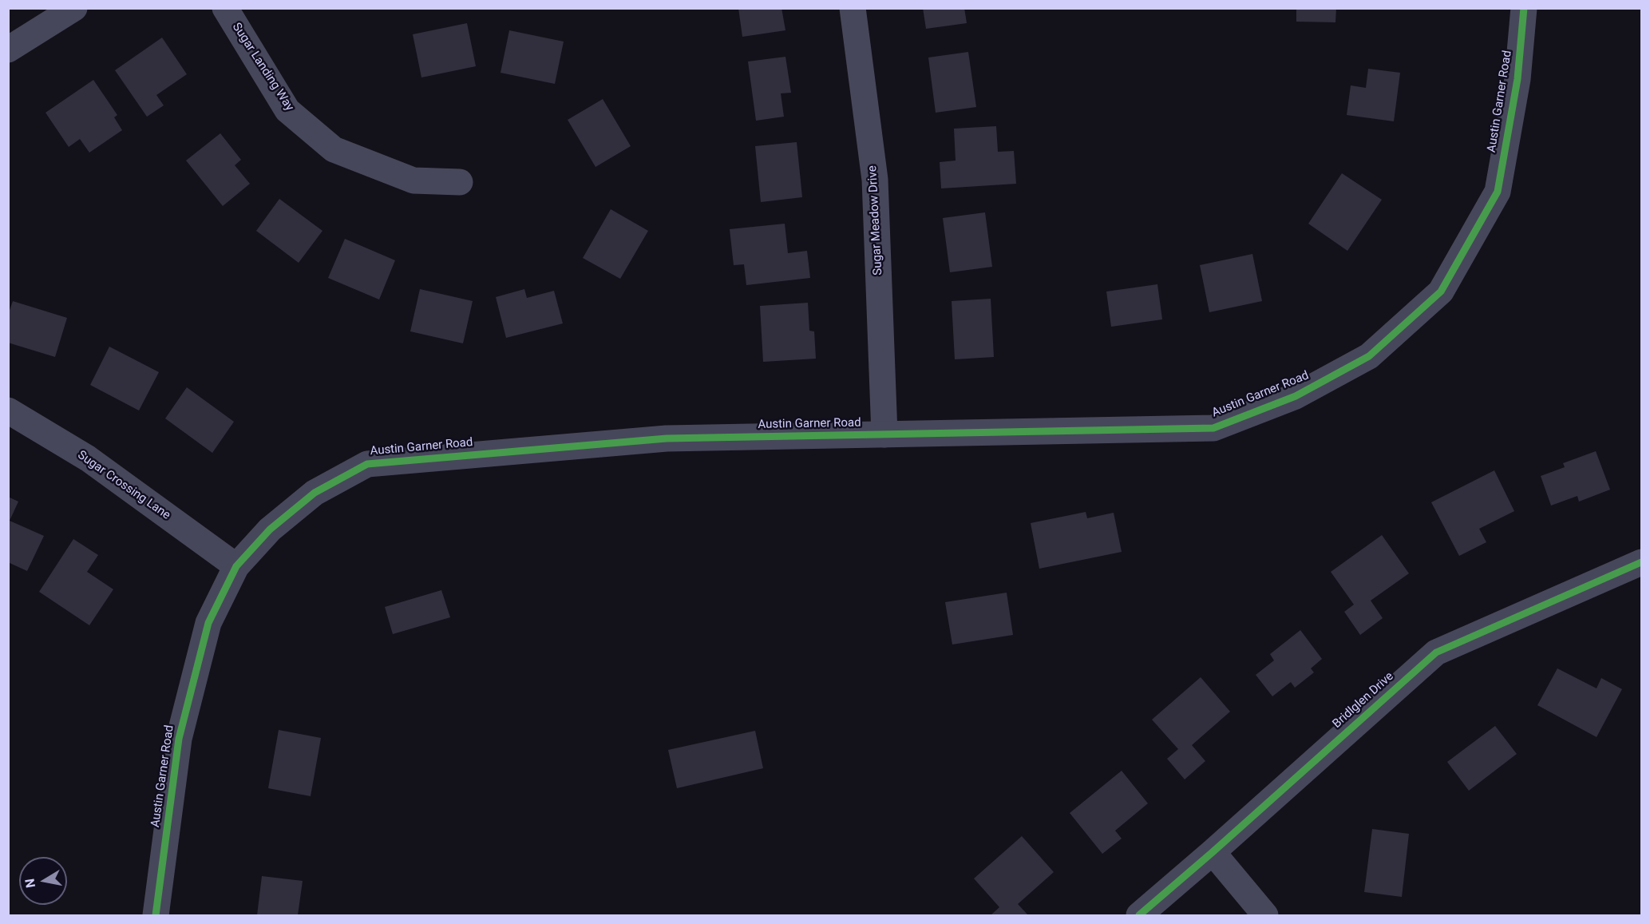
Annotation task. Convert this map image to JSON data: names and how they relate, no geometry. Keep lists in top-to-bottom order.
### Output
{
  "streets": {
    "street": [
      "Sugar Landing Way",
      "Austin Garner Road",
      "Sugar Meadow Drive",
      "Sugar Crossing Lane",
      "Bridlglen Drive"
    ]
  },
  "crossings": [
    ["Austin Garner Road", "Sugar Meadow Drive"],
    ["Austin Garner Road", "Sugar Crossing Lane"]
  ],
  "north": "left"
}
